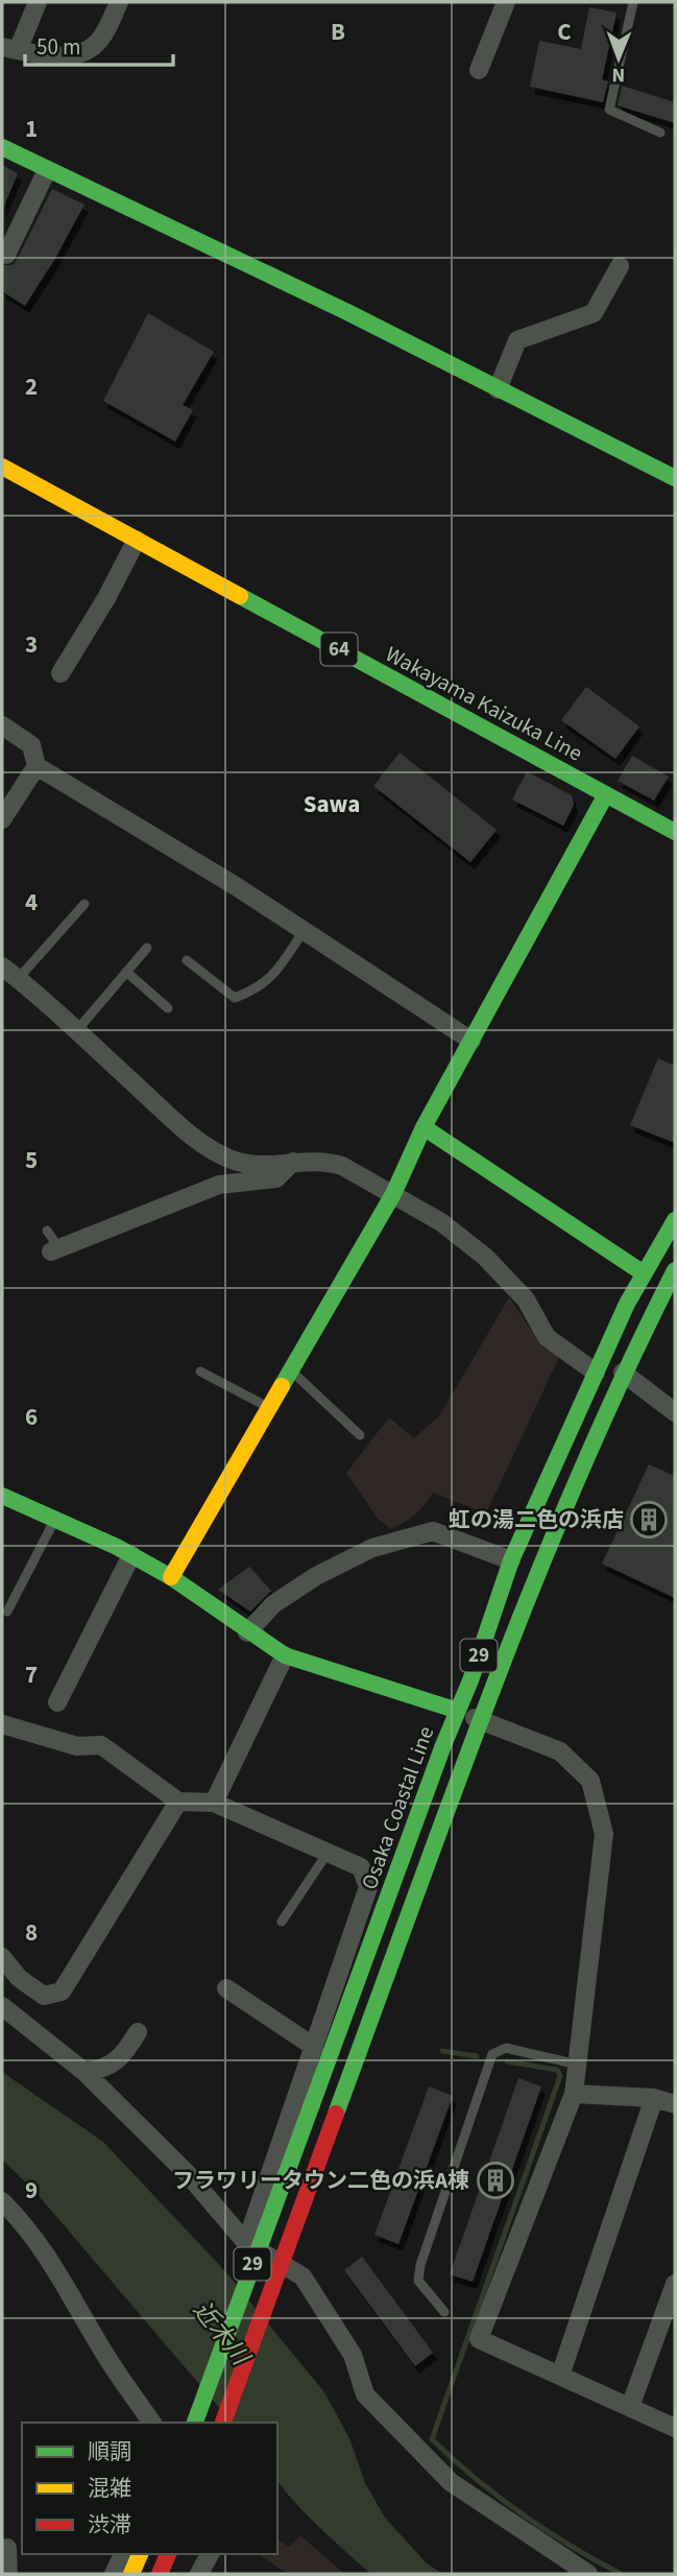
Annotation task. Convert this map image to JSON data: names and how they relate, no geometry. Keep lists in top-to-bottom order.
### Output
{
  "streets": {
    "main road": [
      "64",
      "Wakayama Kaizuka Line",
      "29",
      "Osaka Coastal Line"
    ]
  },
  "districts": ["Sawa"],
  "water": ["近木川"],
  "places": {
    "building": ["虹の湯二色の浜店", "フラワリータウン二色の浜A棟"]
  },
  "legend": ["順調", "混雑", "渋滞"],
  "scale_bar": "50 m",
  "north": "bottom",
  "grid": {
    "columns": ["B", "C"],
    "rows": [
      "1",
      "2",
      "3",
      "4",
      "5",
      "6",
      "7",
      "8",
      "9"
    ]
  }
}
